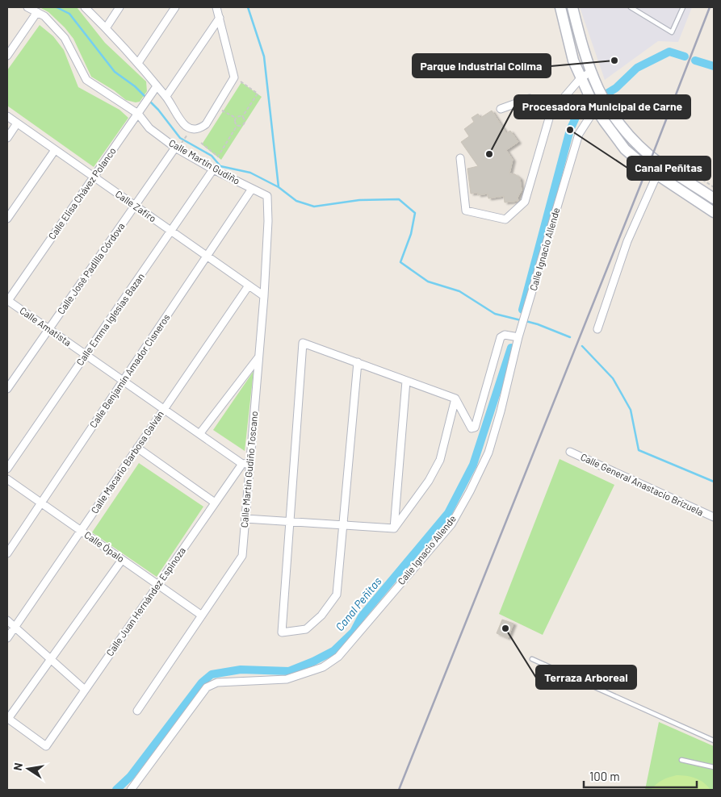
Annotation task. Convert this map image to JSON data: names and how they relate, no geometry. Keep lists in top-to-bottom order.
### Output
{
  "streets": {
    "street": [
      "Calle Martín Gudiño",
      "Calle Elisa Chávez Polanco",
      "Calle Zafiro",
      "Calle Ignacio Allende",
      "Calle José Padilla Córdova",
      "Calle Emma Iglesias Bazan",
      "Calle Amatista",
      "Calle Benjamín Amador Cisneros",
      "Calle Macario Barbosa Galván",
      "Calle Martín Gudiño Toscano",
      "Calle General Anastacio Brizuela",
      "Calle Ópalo",
      "Calle Juan Hernández Espinoza"
    ]
  },
  "crossings": [
    ["Calle Martín Gudiño", "Calle Elisa Chávez Polanco"],
    ["Calle Martín Gudiño", "Calle José Padilla Córdova"],
    ["Calle Martín Gudiño", "Calle Emma Iglesias Bazan"],
    ["Calle Martín Gudiño", "Calle Benjamín Amador Cisneros"],
    ["Calle Martín Gudiño", "Calle Martín Gudiño Toscano"],
    ["Calle Elisa Chávez Polanco", "Calle Zafiro"],
    ["Calle Elisa Chávez Polanco", "Calle Amatista"],
    ["Calle Zafiro", "Calle José Padilla Córdova"],
    ["Calle Zafiro", "Calle Emma Iglesias Bazan"],
    ["Calle Zafiro", "Calle Benjamín Amador Cisneros"],
    ["Calle Zafiro", "Calle Macario Barbosa Galván"],
    ["Calle Zafiro", "Calle Martín Gudiño Toscano"],
    ["Calle José Padilla Córdova", "Calle Amatista"],
    ["Calle Emma Iglesias Bazan", "Calle Amatista"],
    ["Calle Amatista", "Calle Benjamín Amador Cisneros"],
    ["Calle Amatista", "Calle Macario Barbosa Galván"],
    ["Calle Amatista", "Calle Martín Gudiño Toscano"],
    ["Calle Amatista", "Calle Juan Hernández Espinoza"],
    ["Calle Benjamín Amador Cisneros", "Calle Ópalo"],
    ["Calle Macario Barbosa Galván", "Calle Ópalo"],
    ["Calle Martín Gudiño Toscano", "Calle Ópalo"],
    ["Calle Martín Gudiño Toscano", "Calle Juan Hernández Espinoza"],
    ["Calle Ópalo", "Calle Juan Hernández Espinoza"]
  ],
  "water": ["Canal Peñitas"],
  "places": [
    "Parque Industrial Colima",
    "Canal Peñitas",
    "Procesadora Municipal de Carne",
    "Terraza Arboreal"
  ],
  "scale_bar": "100 m",
  "north": "left"
}
